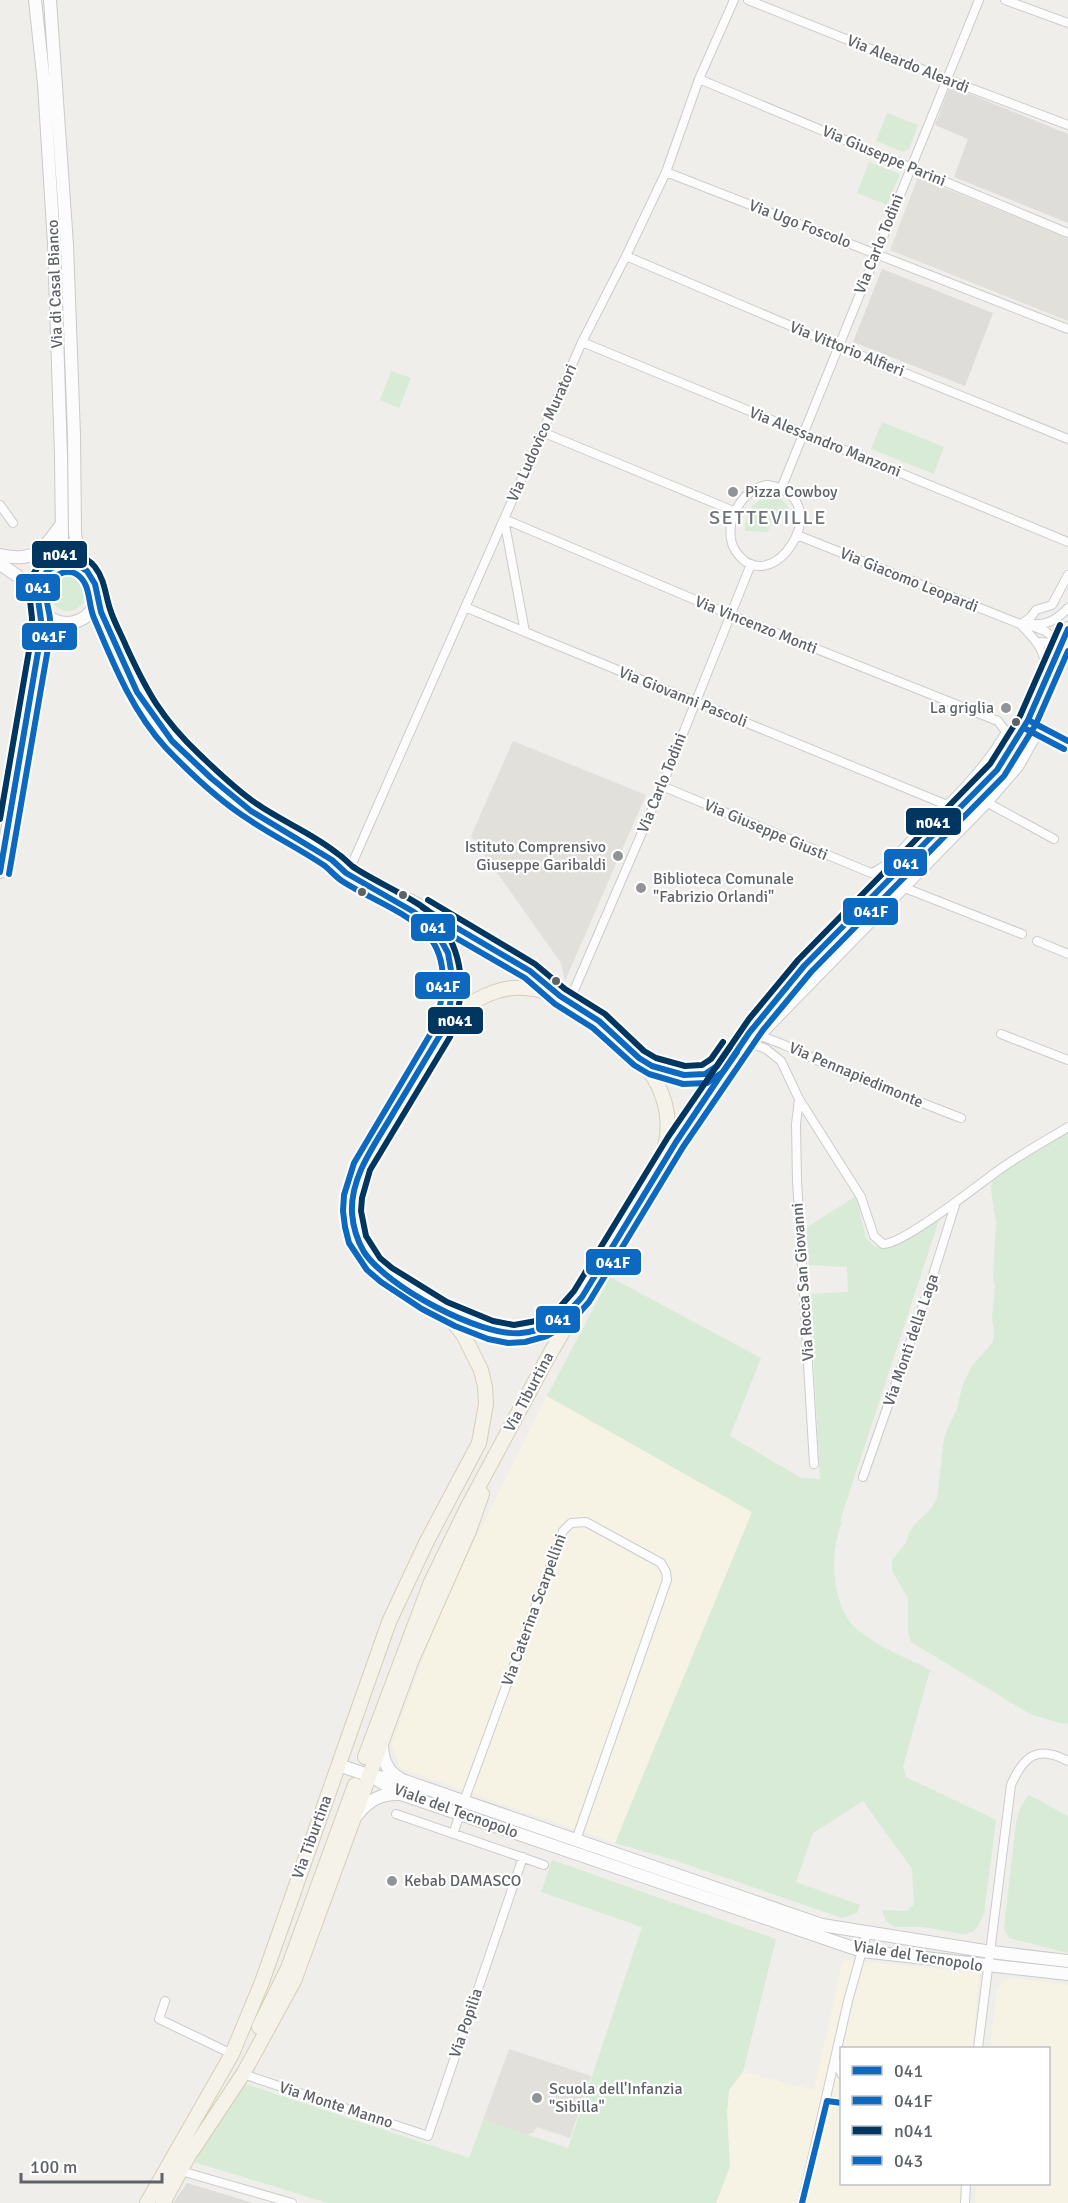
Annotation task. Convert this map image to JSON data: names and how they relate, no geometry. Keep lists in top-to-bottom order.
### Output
{
  "streets": {
    "main road": ["Via di Casal Bianco", "Via Tiburtina", "Viale del Tecnopolo"],
    "street": [
      "Via Aleardo Aleardi",
      "Via Giuseppe Parini",
      "Via Ugo Foscolo",
      "Via Carlo Todini",
      "Via Vittorio Alfieri",
      "Via Ludovico Muratori",
      "Via Alessandro Manzoni",
      "Via Giacomo Leopardi",
      "Via Vincenzo Monti",
      "Via Giovanni Pascoli",
      "Via Giuseppe Giusti",
      "Via Pennapiedimonte",
      "Via Rocca San Giovanni",
      "Via Monti della Laga",
      "Via Caterina Scarpellini",
      "Via Popilia",
      "Via Monte Manno"
    ]
  },
  "crossings": [
    ["Via Aleardo Aleardi", "Via Carlo Todini"],
    ["Via Giuseppe Parini", "Via Carlo Todini"],
    ["Via Giuseppe Parini", "Via Ludovico Muratori"],
    ["Via Ugo Foscolo", "Via Carlo Todini"],
    ["Via Ugo Foscolo", "Via Ludovico Muratori"],
    ["Via Carlo Todini", "Via Vittorio Alfieri"],
    ["Via Carlo Todini", "Via Alessandro Manzoni"],
    ["Via Carlo Todini", "Via Giacomo Leopardi"],
    ["Via Carlo Todini", "Via Vincenzo Monti"],
    ["Via Carlo Todini", "Via Giovanni Pascoli"],
    ["Via Carlo Todini", "Via Giuseppe Giusti"],
    ["Via Vittorio Alfieri", "Via Ludovico Muratori"],
    ["Via Ludovico Muratori", "Via Alessandro Manzoni"],
    ["Via Ludovico Muratori", "Via Vincenzo Monti"],
    ["Via Ludovico Muratori", "Via Giovanni Pascoli"],
    ["Via Giacomo Leopardi", "Via Tiburtina"],
    ["Via Vincenzo Monti", "Via Giovanni Pascoli"],
    ["Via Vincenzo Monti", "Via Giuseppe Giusti"],
    ["Via Giovanni Pascoli", "Via Giuseppe Giusti"],
    ["Via Pennapiedimonte", "Via Tiburtina"],
    ["Via Caterina Scarpellini", "Viale del Tecnopolo"],
    ["Via Popilia", "Via Monte Manno"]
  ],
  "districts": ["SETTEVILLE"],
  "places": [
    "Pizza Cowboy",
    "La griglia",
    "Istituto Comprensivo Giuseppe Garibaldi",
    "Biblioteca Comunale \"Fabrizio Orlandi\"",
    "Kebab DAMASCO",
    "Scuola dell'Infanzia \"Sibilla\""
  ],
  "lines": [
    "transit line n041",
    "transit line 041",
    "transit line 041F",
    "transit line 043"
  ],
  "legend": [
    "041",
    "041F",
    "n041",
    "043"
  ],
  "scale_bar": "100 m"
}
